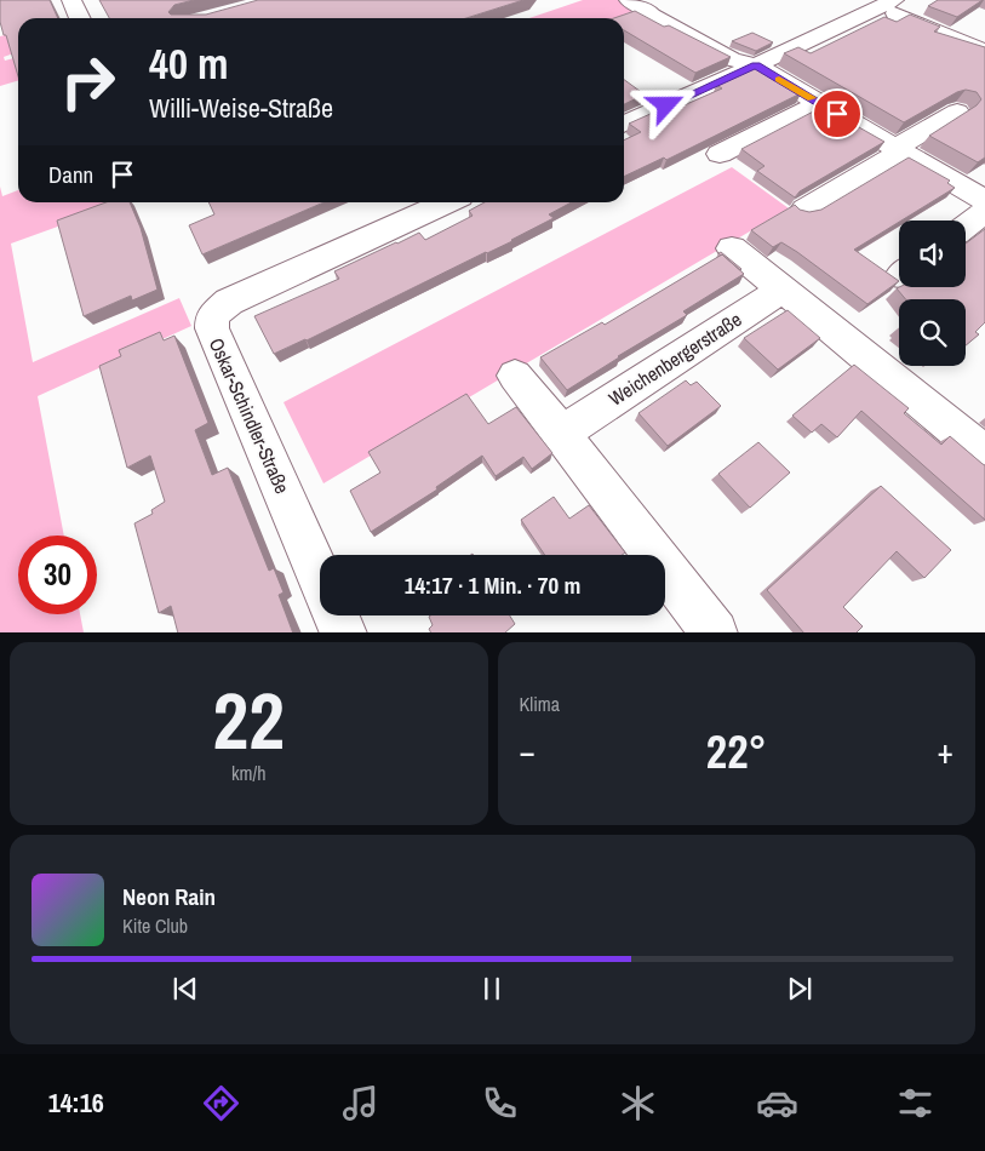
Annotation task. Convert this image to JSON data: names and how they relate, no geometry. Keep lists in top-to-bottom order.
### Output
{
  "streets": {
    "street": ["Weichenbergerstraße", "Oskar-Schindler-Straße"]
  },
  "page": {
    "turn": ["40 m", "Willi-Weise-Straße"],
    "then": "Dann",
    "limit": "30",
    "trip": "14:17 · 1 Min. · 70 m",
    "tile": [
      ["22", "km/h"],
      "Klima"
    ],
    "heat": ["−", "22°", "+"],
    "song": ["Neon Rain", "Kite Club"],
    "tabs": "14:16"
  }
}
